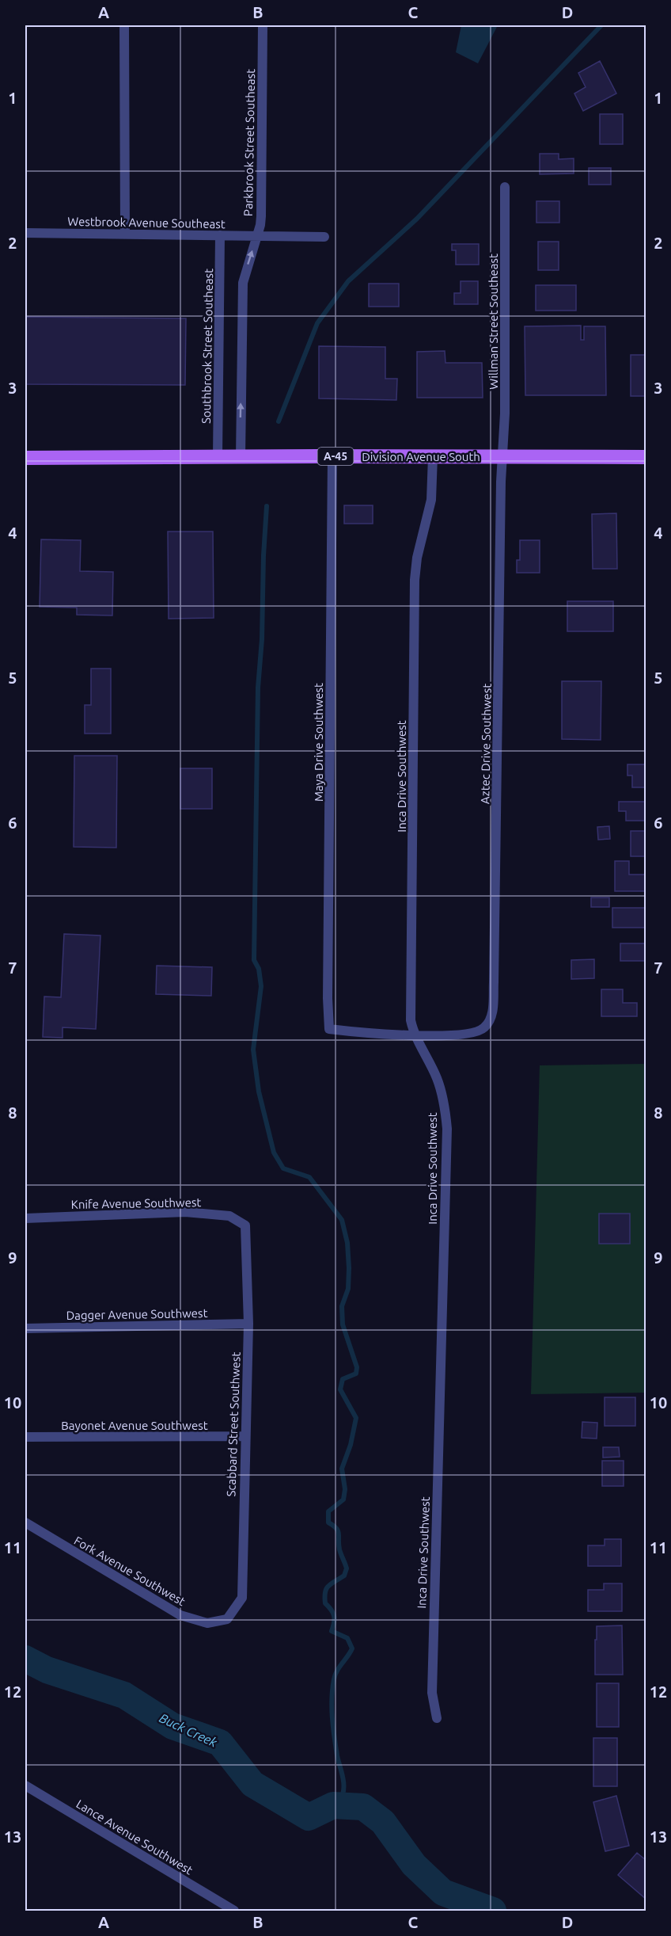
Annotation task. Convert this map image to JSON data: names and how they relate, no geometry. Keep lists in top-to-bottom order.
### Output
{
  "streets": {
    "main road": ["A-45", "Division Avenue South"],
    "street": [
      "Parkbrook Street Southeast",
      "Westbrook Avenue Southeast",
      "Willman Street Southeast",
      "Southbrook Street Southeast",
      "Maya Drive Southwest",
      "Aztec Drive Southwest",
      "Inca Drive Southwest",
      "Knife Avenue Southwest",
      "Dagger Avenue Southwest",
      "Scabbard Street Southwest",
      "Bayonet Avenue Southwest",
      "Fork Avenue Southwest",
      "Lance Avenue Southwest"
    ]
  },
  "crossings": [
    ["Parkbrook Street Southeast", "Westbrook Avenue Southeast"],
    ["Parkbrook Street Southeast", "Division Avenue South"],
    ["Westbrook Avenue Southeast", "Southbrook Street Southeast"],
    ["Willman Street Southeast", "Division Avenue South"],
    ["Willman Street Southeast", "Aztec Drive Southwest"],
    ["Southbrook Street Southeast", "Division Avenue South"],
    ["Division Avenue South", "Maya Drive Southwest"],
    ["Division Avenue South", "Aztec Drive Southwest"],
    ["Division Avenue South", "Inca Drive Southwest"],
    ["Maya Drive Southwest", "Aztec Drive Southwest"],
    ["Maya Drive Southwest", "Inca Drive Southwest"],
    ["Aztec Drive Southwest", "Inca Drive Southwest"],
    ["Knife Avenue Southwest", "Scabbard Street Southwest"],
    ["Dagger Avenue Southwest", "Scabbard Street Southwest"],
    ["Scabbard Street Southwest", "Bayonet Avenue Southwest"],
    ["Scabbard Street Southwest", "Fork Avenue Southwest"]
  ],
  "one_way": ["Parkbrook Street Southeast"],
  "water": ["Buck Creek"],
  "grid": {
    "columns": [
      "A",
      "B",
      "C",
      "D"
    ],
    "rows": [
      "1",
      "2",
      "3",
      "4",
      "5",
      "6",
      "7",
      "8",
      "9",
      "10",
      "11",
      "12",
      "13"
    ]
  }
}
